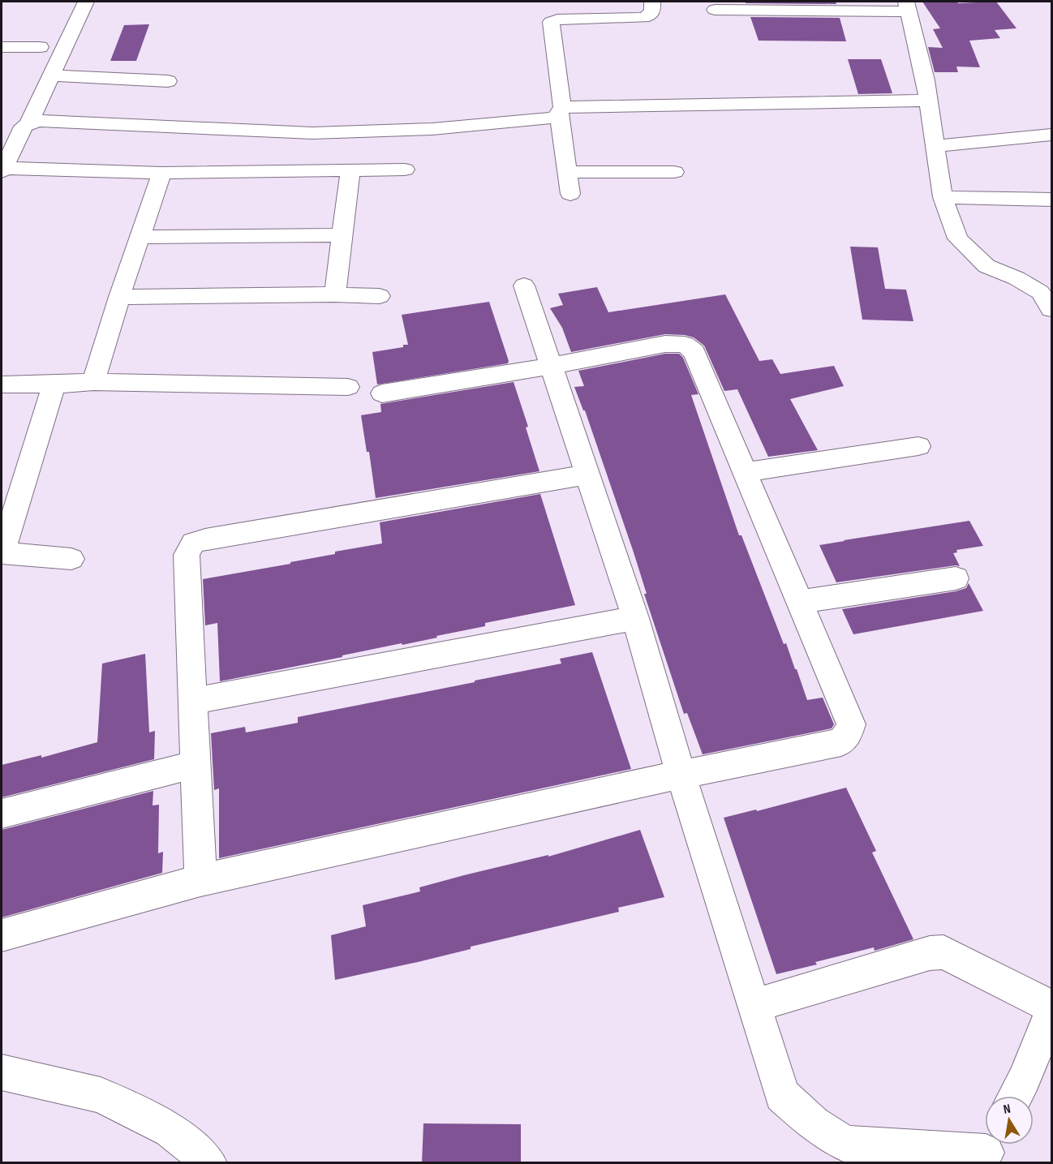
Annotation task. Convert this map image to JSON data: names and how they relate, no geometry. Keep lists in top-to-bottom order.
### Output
{
  "north": "top"
}
